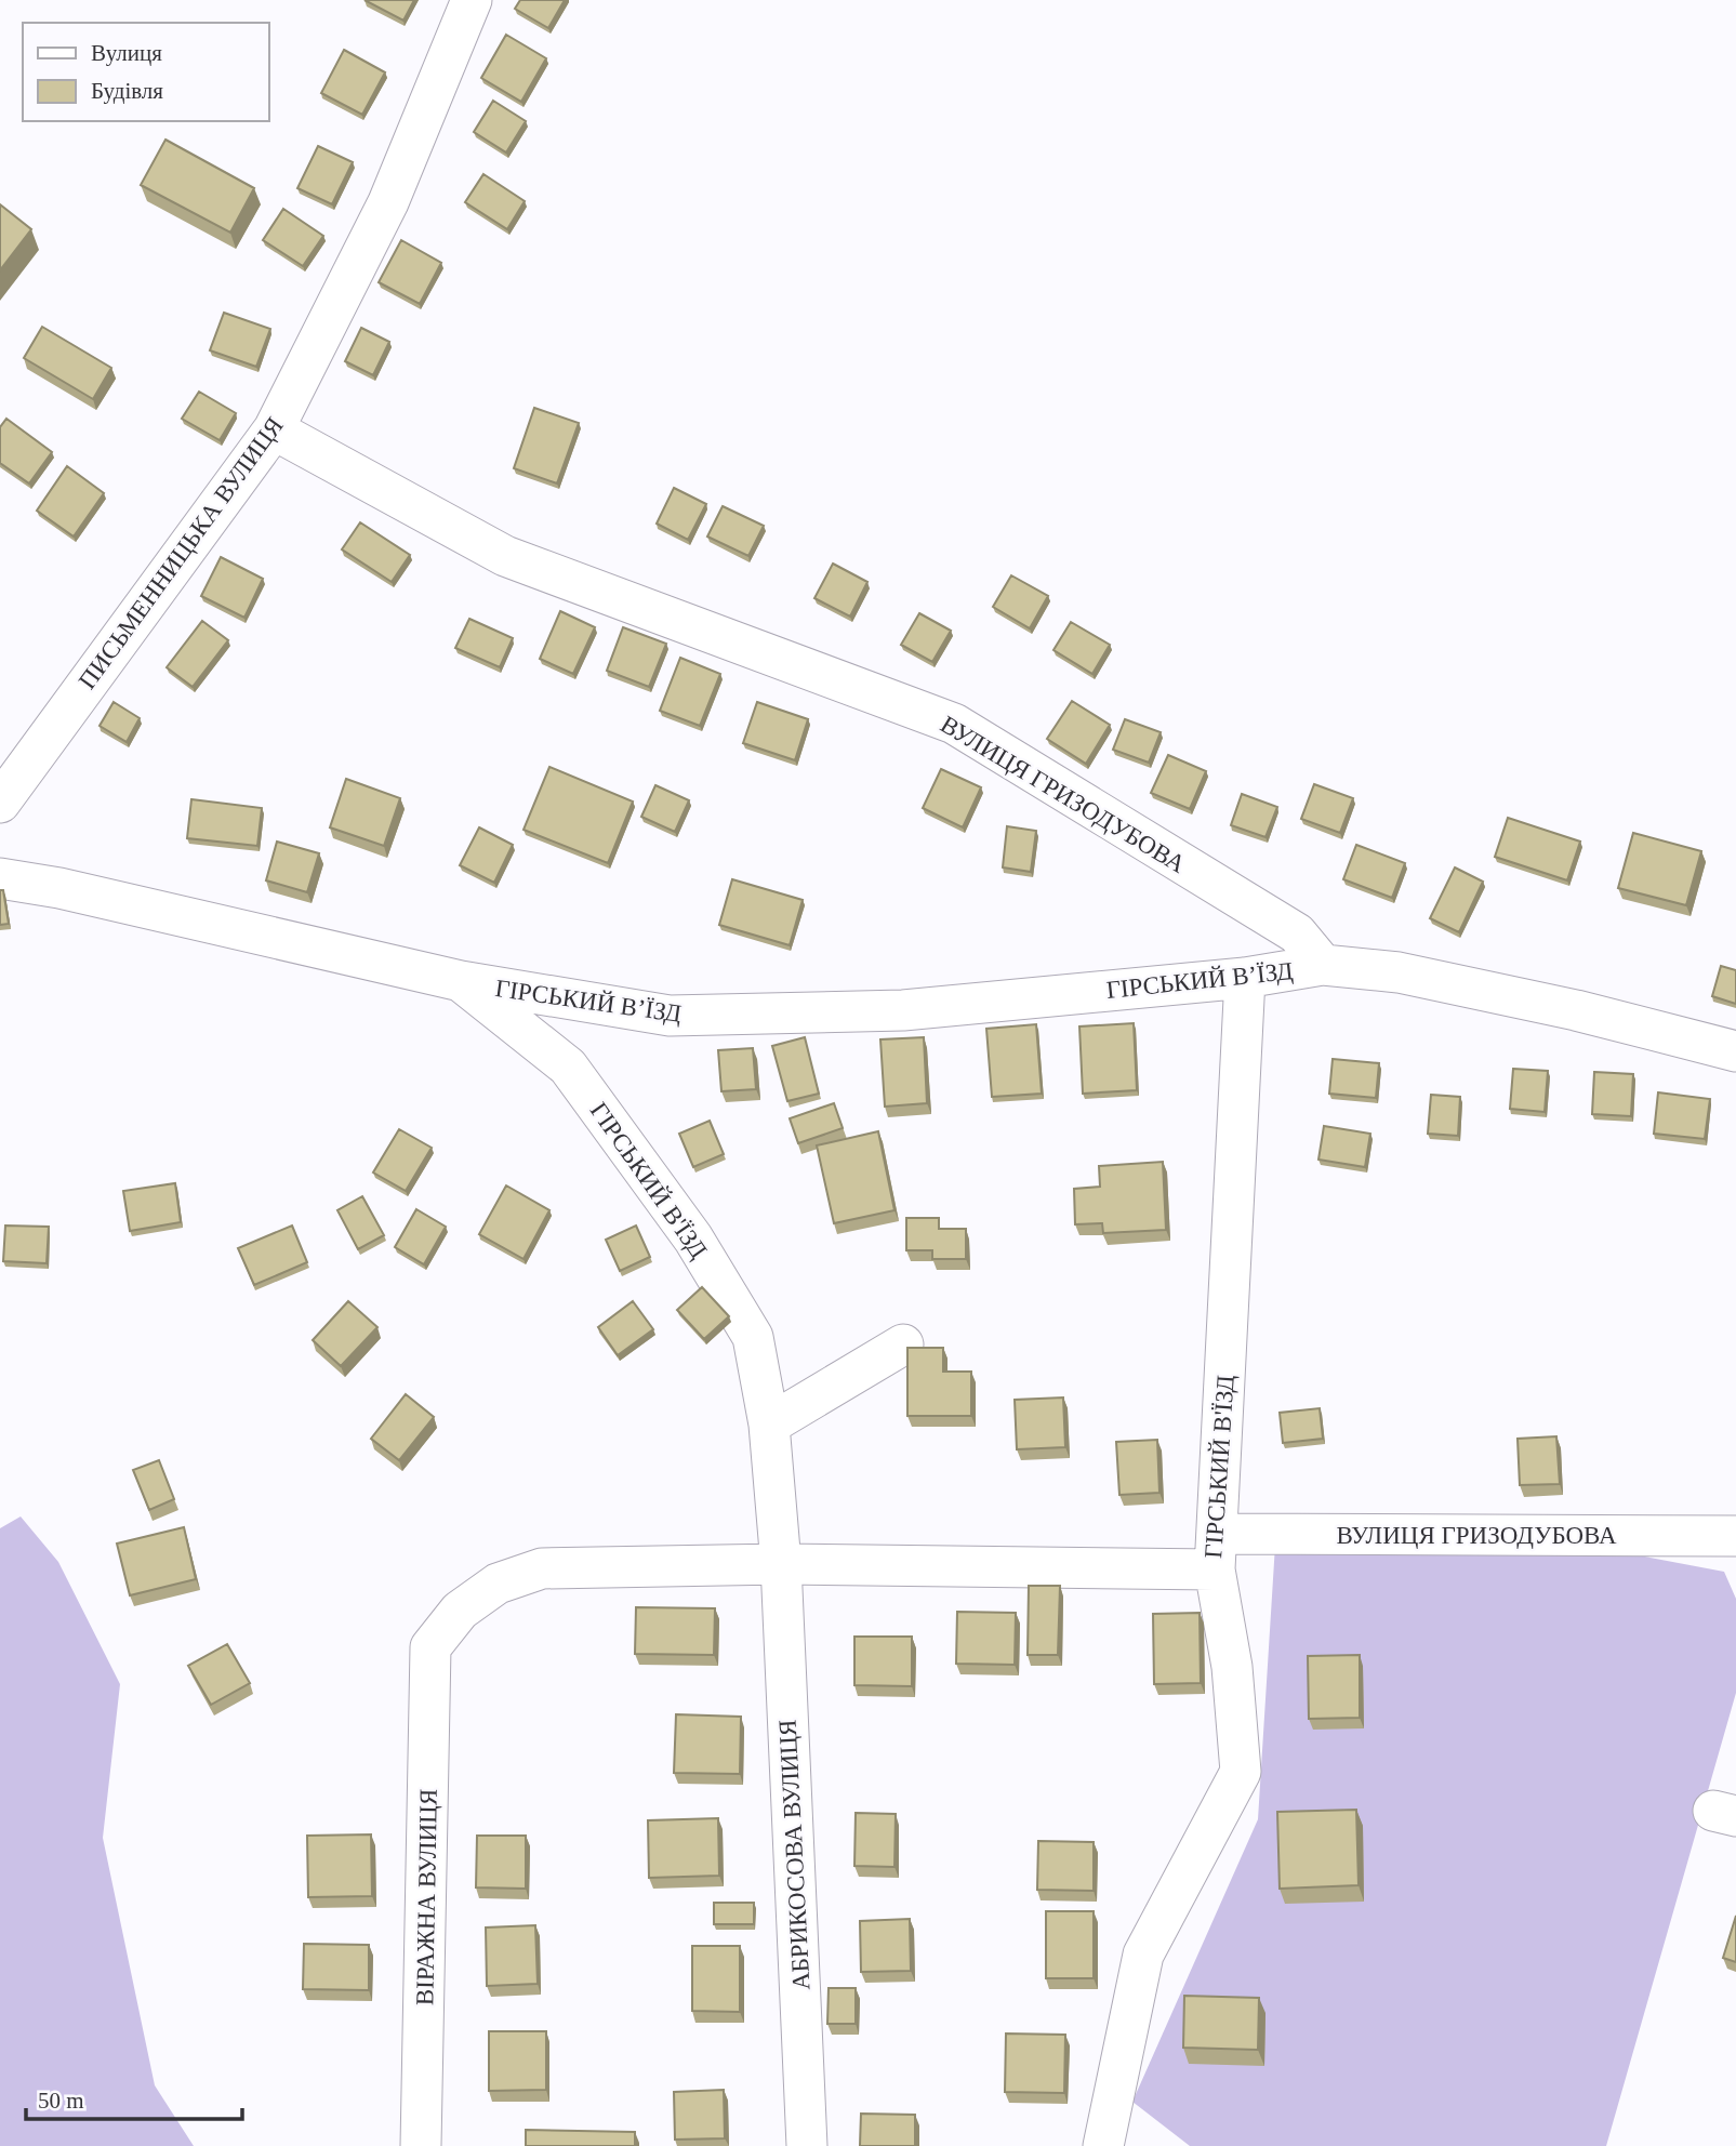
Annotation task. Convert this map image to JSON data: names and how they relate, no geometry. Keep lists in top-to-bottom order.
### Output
{
  "streets": {
    "street": [
      "ПИСЬМЕННИЦЬКА ВУЛИЦЯ",
      "ВУЛИЦЯ ГРИЗОДУБОВА",
      "ГІРСЬКИЙ В’ЇЗД",
      "ГІРСЬКИЙ В'ЇЗД",
      "АБРИКОСОВА ВУЛИЦЯ",
      "ВІРАЖНА ВУЛИЦЯ"
    ]
  },
  "crossings": [
    ["ПИСЬМЕННИЦЬКА ВУЛИЦЯ", "ВУЛИЦЯ ГРИЗОДУБОВА"],
    ["ВУЛИЦЯ ГРИЗОДУБОВА", "ГІРСЬКИЙ В’ЇЗД"],
    ["ВУЛИЦЯ ГРИЗОДУБОВА", "ГІРСЬКИЙ В'ЇЗД"],
    ["ГІРСЬКИЙ В’ЇЗД", "ГІРСЬКИЙ В'ЇЗД"],
    ["ГІРСЬКИЙ В'ЇЗД", "АБРИКОСОВА ВУЛИЦЯ"],
    ["ГІРСЬКИЙ В'ЇЗД", "ВІРАЖНА ВУЛИЦЯ"]
  ],
  "legend": ["Вулиця", "Будівля"],
  "scale_bar": "50 m"
}
